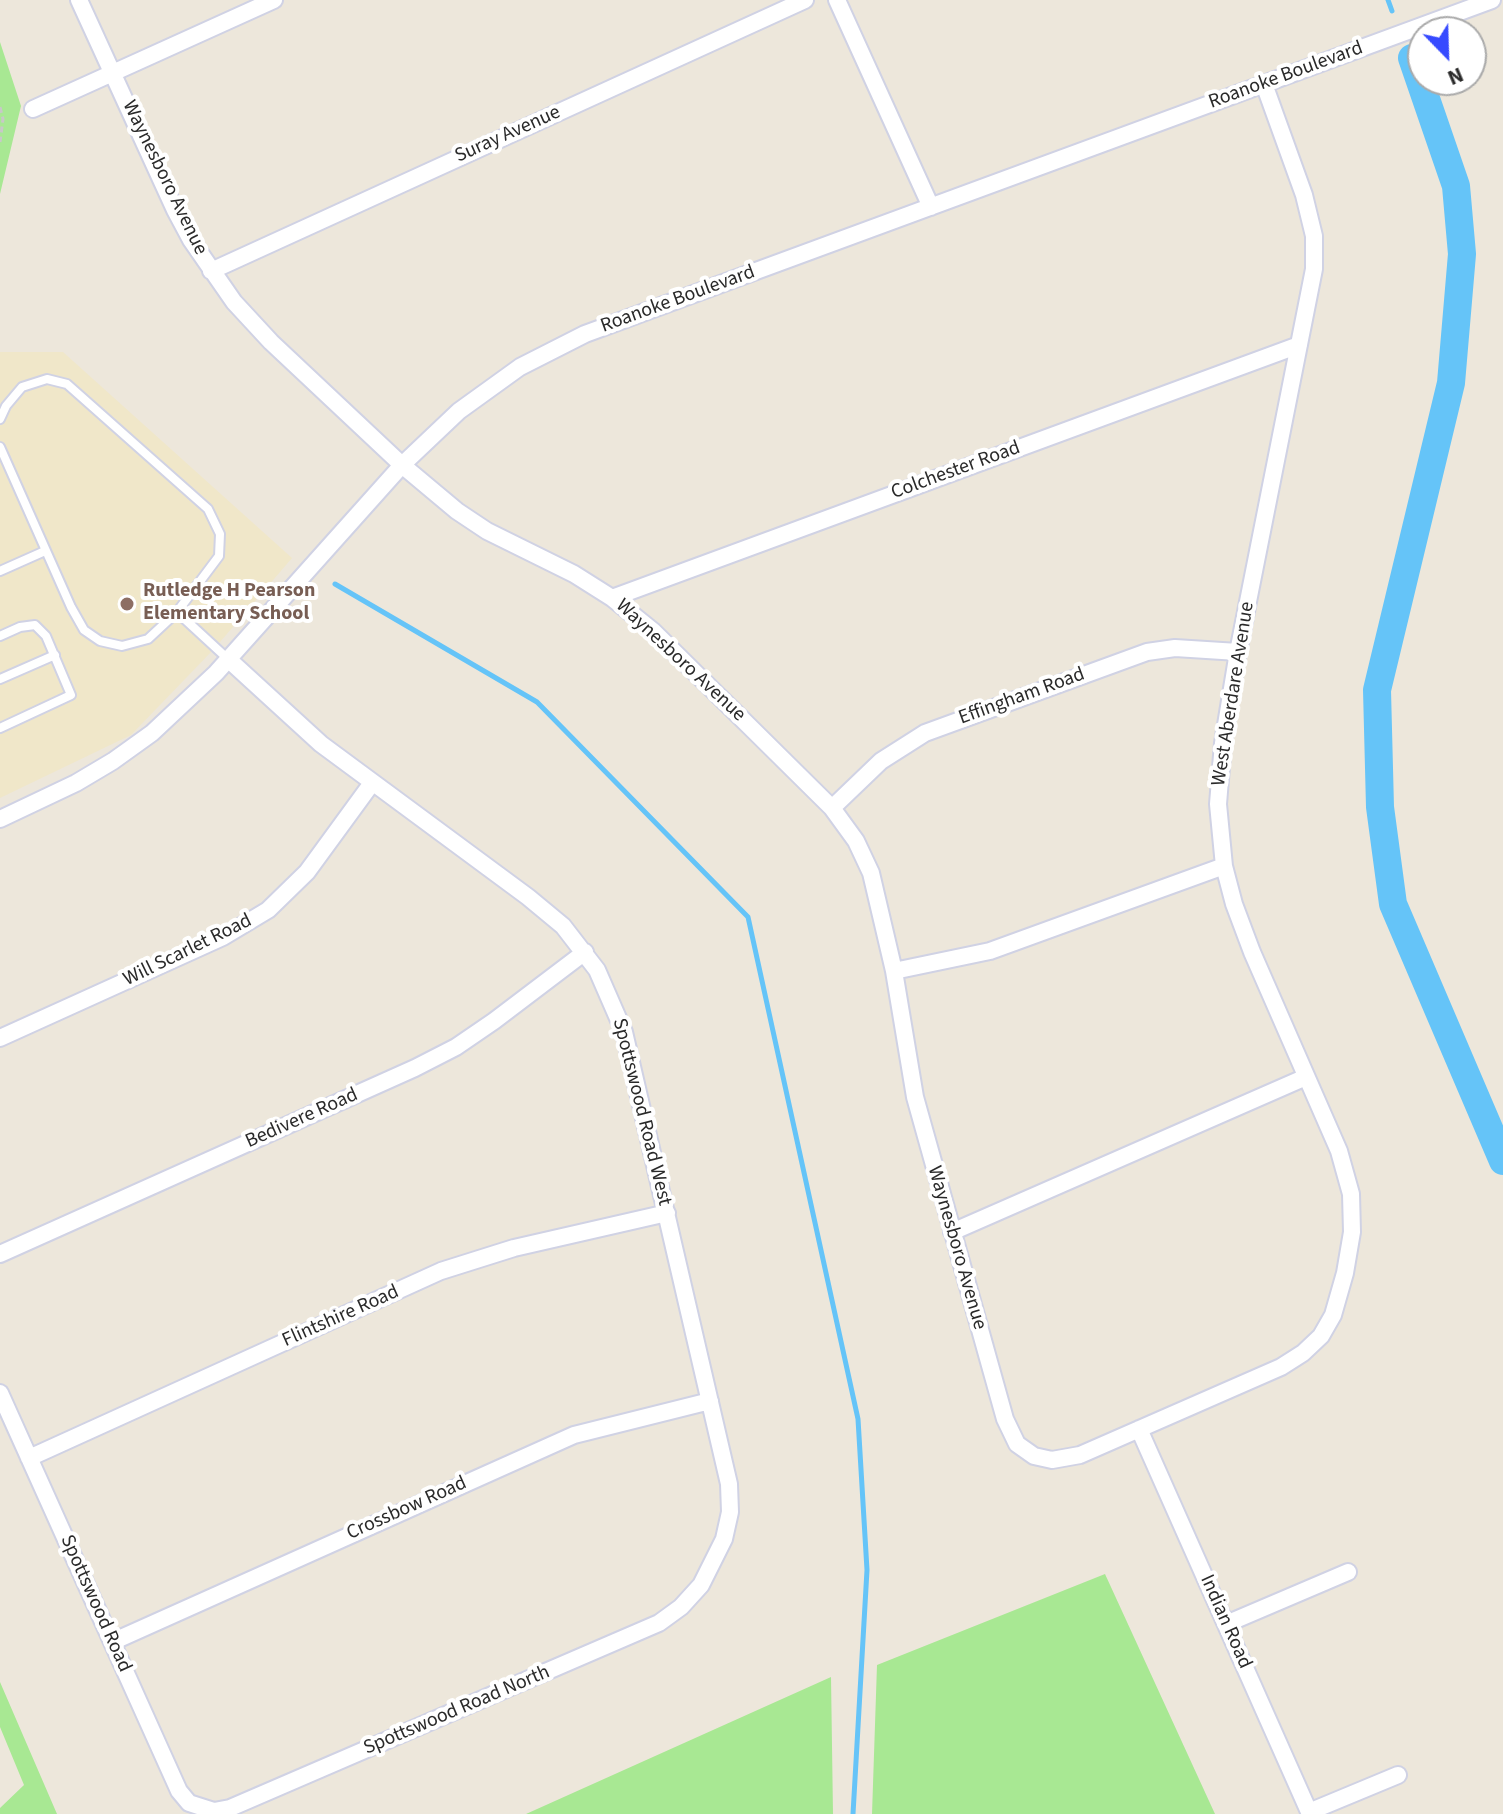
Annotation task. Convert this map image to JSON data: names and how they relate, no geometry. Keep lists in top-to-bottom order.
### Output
{
  "streets": {
    "street": [
      "Roanoke Boulevard",
      "Suray Avenue",
      "Waynesboro Avenue",
      "Colchester Road",
      "West Aberdare Avenue",
      "Effingham Road",
      "Will Scarlet Road",
      "Spottswood Road West",
      "Bedivere Road",
      "Flintshire Road",
      "Crossbow Road",
      "Spottswood Road",
      "Indian Road",
      "Spottswood Road North"
    ]
  },
  "crossings": [
    ["Roanoke Boulevard", "Waynesboro Avenue"],
    ["Roanoke Boulevard", "West Aberdare Avenue"],
    ["Roanoke Boulevard", "Spottswood Road West"],
    ["Suray Avenue", "Waynesboro Avenue"],
    ["Waynesboro Avenue", "Colchester Road"],
    ["Waynesboro Avenue", "West Aberdare Avenue"],
    ["Waynesboro Avenue", "Effingham Road"],
    ["Waynesboro Avenue", "Indian Road"],
    ["Colchester Road", "West Aberdare Avenue"],
    ["West Aberdare Avenue", "Effingham Road"],
    ["West Aberdare Avenue", "Indian Road"],
    ["Will Scarlet Road", "Spottswood Road West"],
    ["Spottswood Road West", "Bedivere Road"],
    ["Spottswood Road West", "Flintshire Road"],
    ["Spottswood Road West", "Crossbow Road"],
    ["Spottswood Road West", "Spottswood Road North"],
    ["Flintshire Road", "Spottswood Road"],
    ["Crossbow Road", "Spottswood Road"],
    ["Spottswood Road", "Spottswood Road North"]
  ],
  "places": ["Rutledge H Pearson Elementary School"],
  "north": "bottom right"
}
